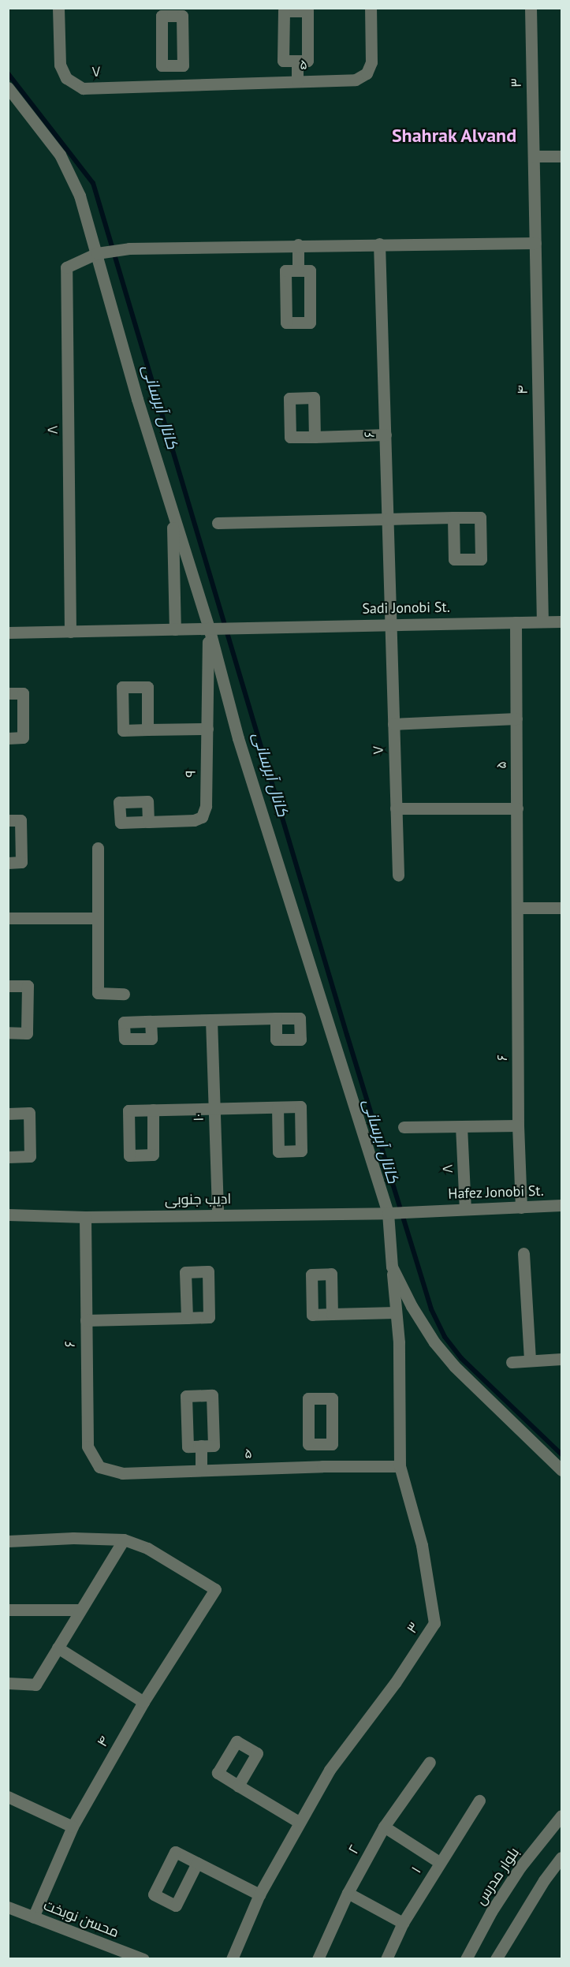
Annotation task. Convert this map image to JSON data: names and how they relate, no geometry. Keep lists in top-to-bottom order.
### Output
{
  "streets": {
    "street": [
      "۵",
      "۷",
      "۳",
      "۴",
      "۸",
      "۶",
      "Sadi Jonobi St.",
      "۹",
      "۱۰",
      "Hafez Jonobi St.",
      "ادیب جنوبی",
      "۲",
      "۱",
      "بلوار مدرس",
      "محسن نوبخت"
    ]
  },
  "crossings": [
    ["۵", "۷"],
    ["۵", "۳"],
    ["۵", "۶"],
    ["۵", "Sadi Jonobi St."],
    ["۷", "۶"],
    ["۷", "Sadi Jonobi St."],
    ["۳", "۴"],
    ["۳", "۸"],
    ["۳", "Sadi Jonobi St."],
    ["۳", "۹"],
    ["۳", "Hafez Jonobi St."],
    ["۳", "ادیب جنوبی"],
    ["۴", "Sadi Jonobi St."],
    ["۴", "محسن نوبخت"],
    ["۸", "Sadi Jonobi St."],
    ["۸", "Hafez Jonobi St."],
    ["۶", "Sadi Jonobi St."],
    ["۶", "Hafez Jonobi St."],
    ["۶", "ادیب جنوبی"],
    ["Sadi Jonobi St.", "۹"],
    ["۱۰", "ادیب جنوبی"],
    ["Hafez Jonobi St.", "ادیب جنوبی"]
  ],
  "districts": ["Shahrak Alvand"],
  "water": ["کانال آبرسانی"]
}
